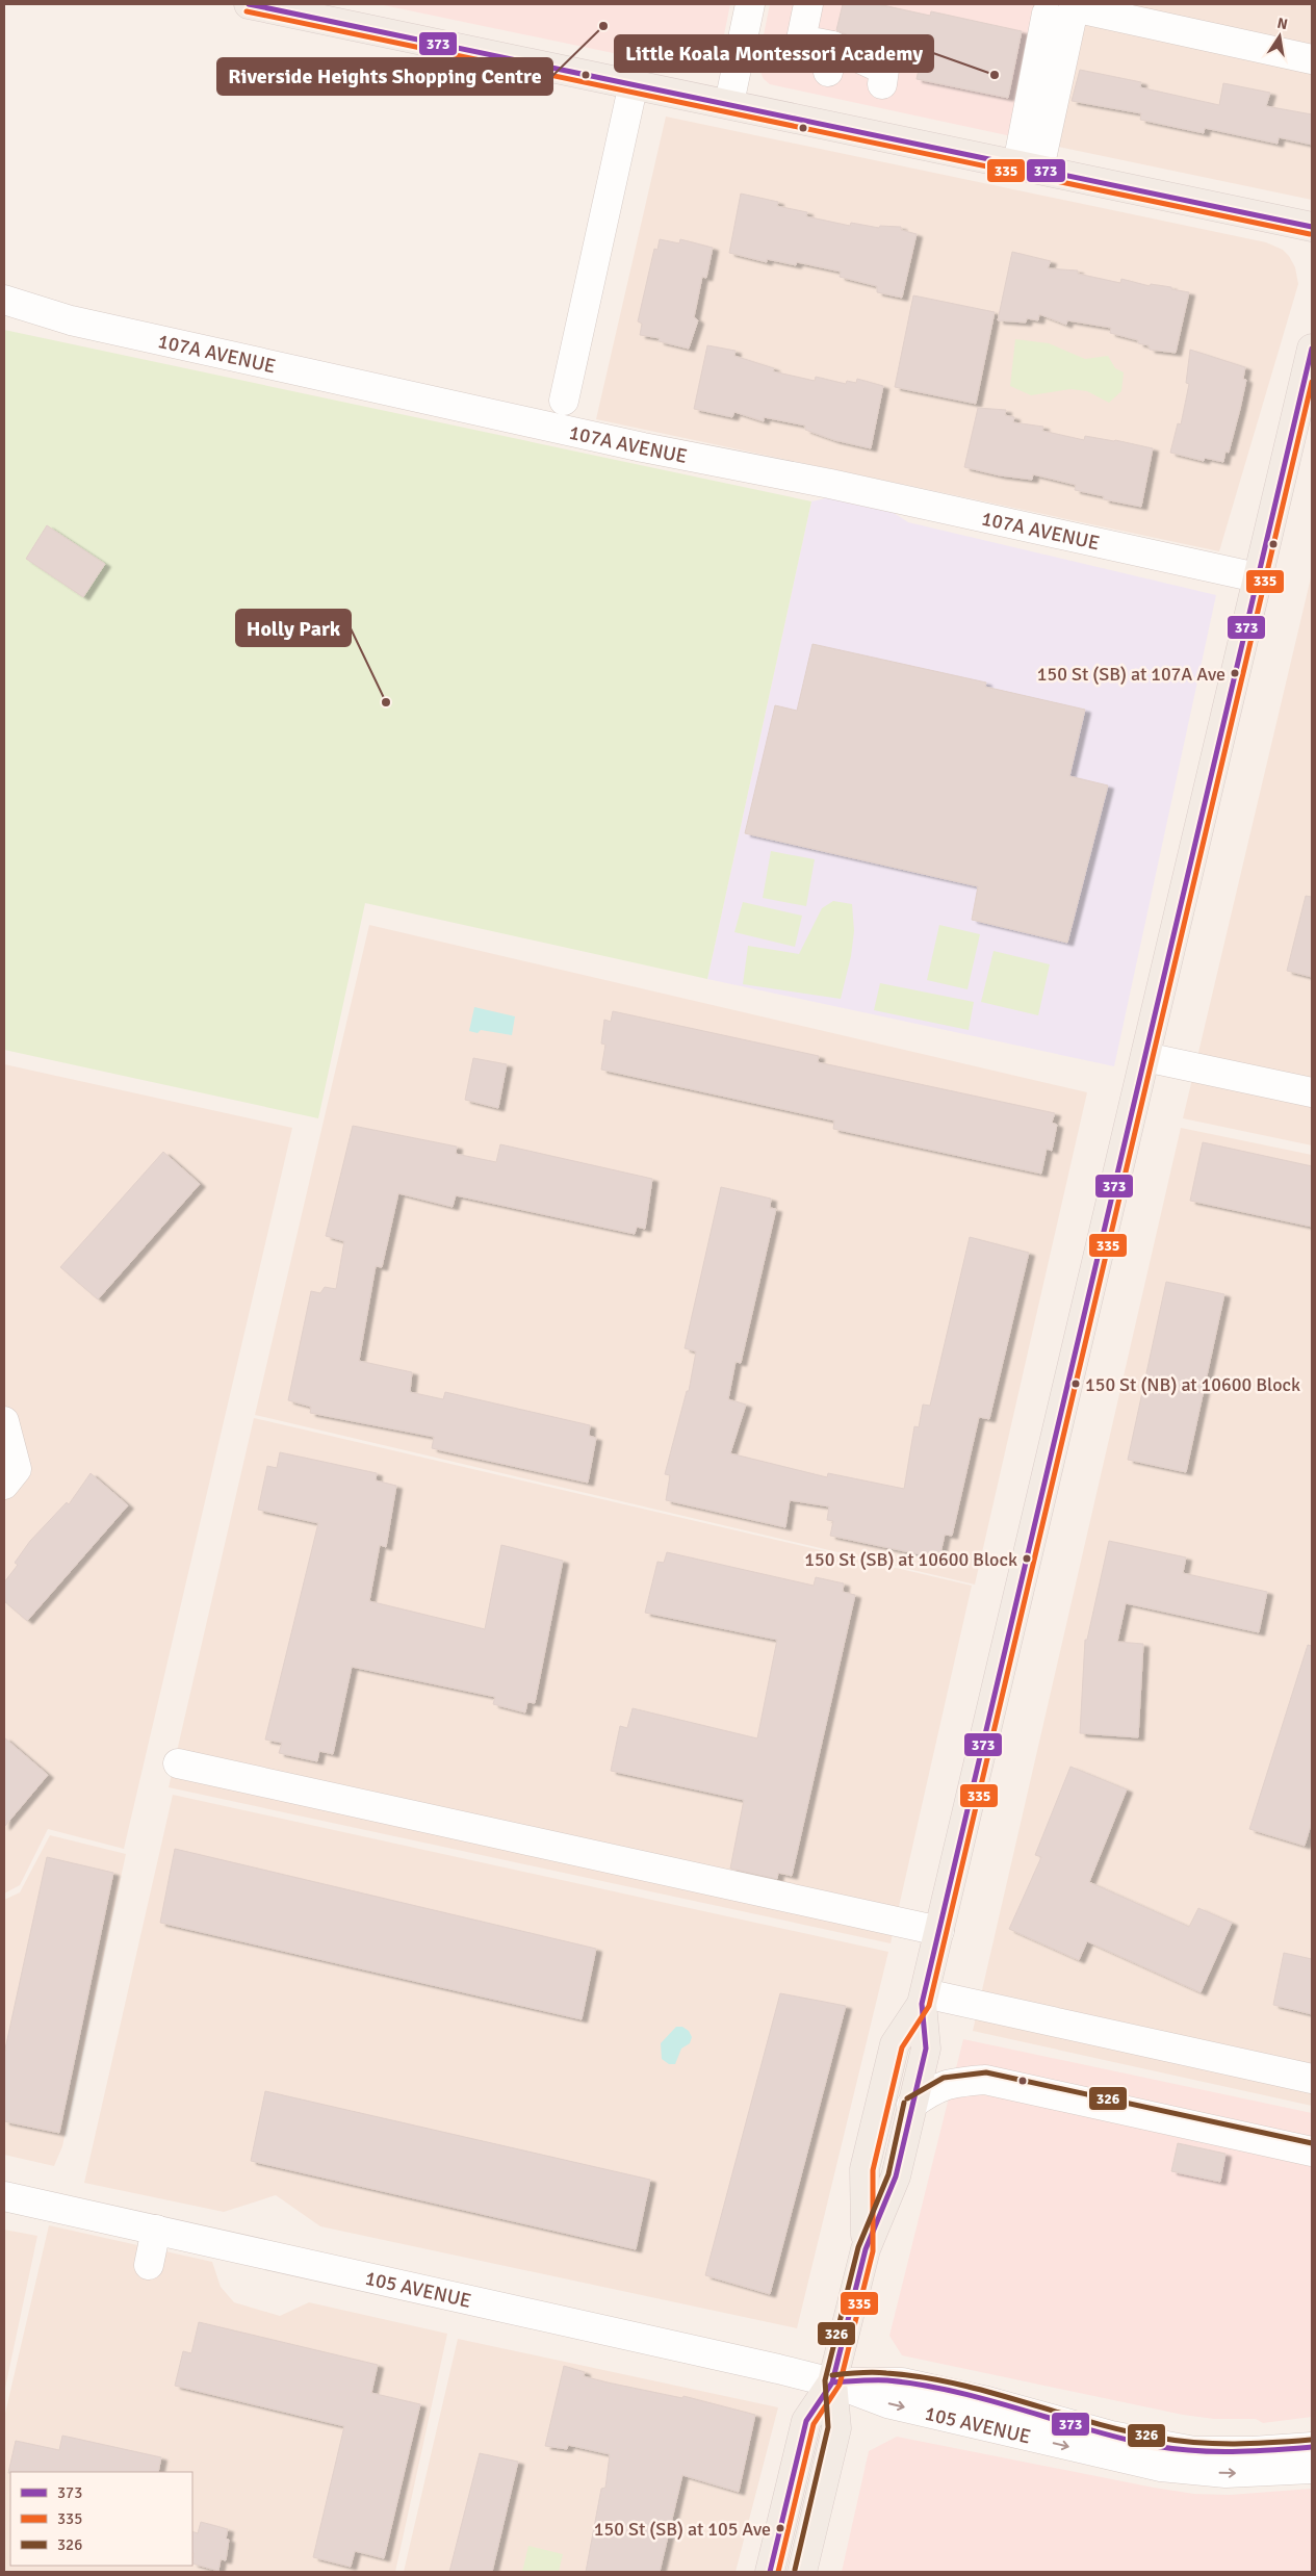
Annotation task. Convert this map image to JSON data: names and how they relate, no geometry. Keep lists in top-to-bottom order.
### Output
{
  "streets": {
    "street": ["107A AVENUE", "105 AVENUE"]
  },
  "places": [
    "Riverside Heights Shopping Centre",
    "Little Koala Montessori Academy",
    "150 St (SB) at 107A Ave",
    "Holly Park",
    "150 St (NB) at 10600 Block",
    "150 St (SB) at 10600 Block",
    "150 St (SB) at 105 Ave"
  ],
  "lines": ["transit line 373", "transit line 335", "transit line 326"],
  "legend": ["373", "335", "326"],
  "north": "top"
}
